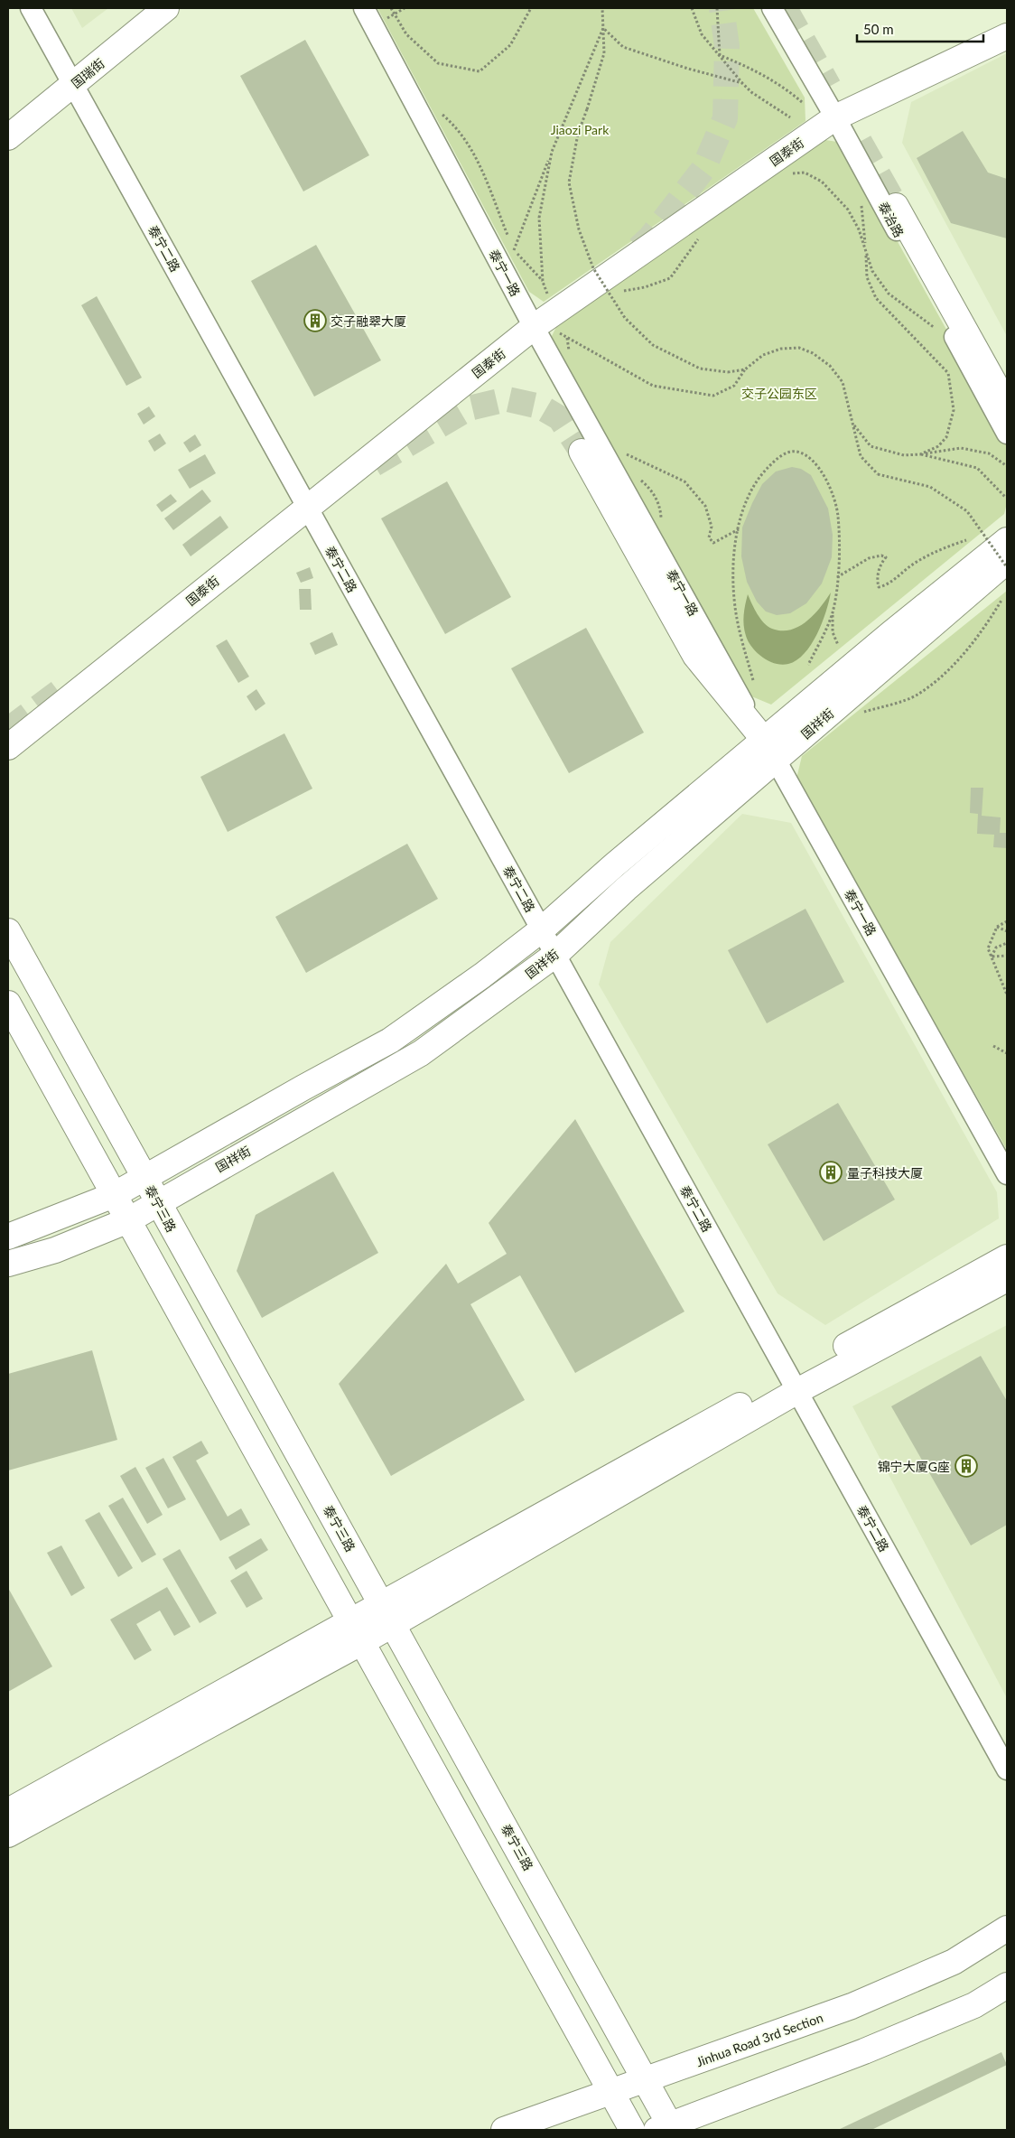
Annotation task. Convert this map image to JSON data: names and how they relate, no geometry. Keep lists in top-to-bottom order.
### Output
{
  "streets": {
    "street": [
      "国瑞街",
      "国泰街",
      "泰治路",
      "泰宁二路",
      "泰宁一路",
      "国祥街",
      "泰宁三路",
      "Jinhua Road 3rd Section"
    ]
  },
  "crossings": [
    ["国瑞街", "泰宁二路"],
    ["国泰街", "泰治路"],
    ["国泰街", "泰宁二路"],
    ["国泰街", "泰宁一路"],
    ["泰宁二路", "国祥街"],
    ["泰宁一路", "国祥街"],
    ["国祥街", "泰宁三路"],
    ["泰宁三路", "Jinhua Road 3rd Section"]
  ],
  "parks": ["Jiaozi Park", "交子公园东区"],
  "places": {
    "building": ["交子融翠大厦", "量子科技大厦", "锦宁大厦G座"]
  },
  "scale_bar": "50 m"
}
